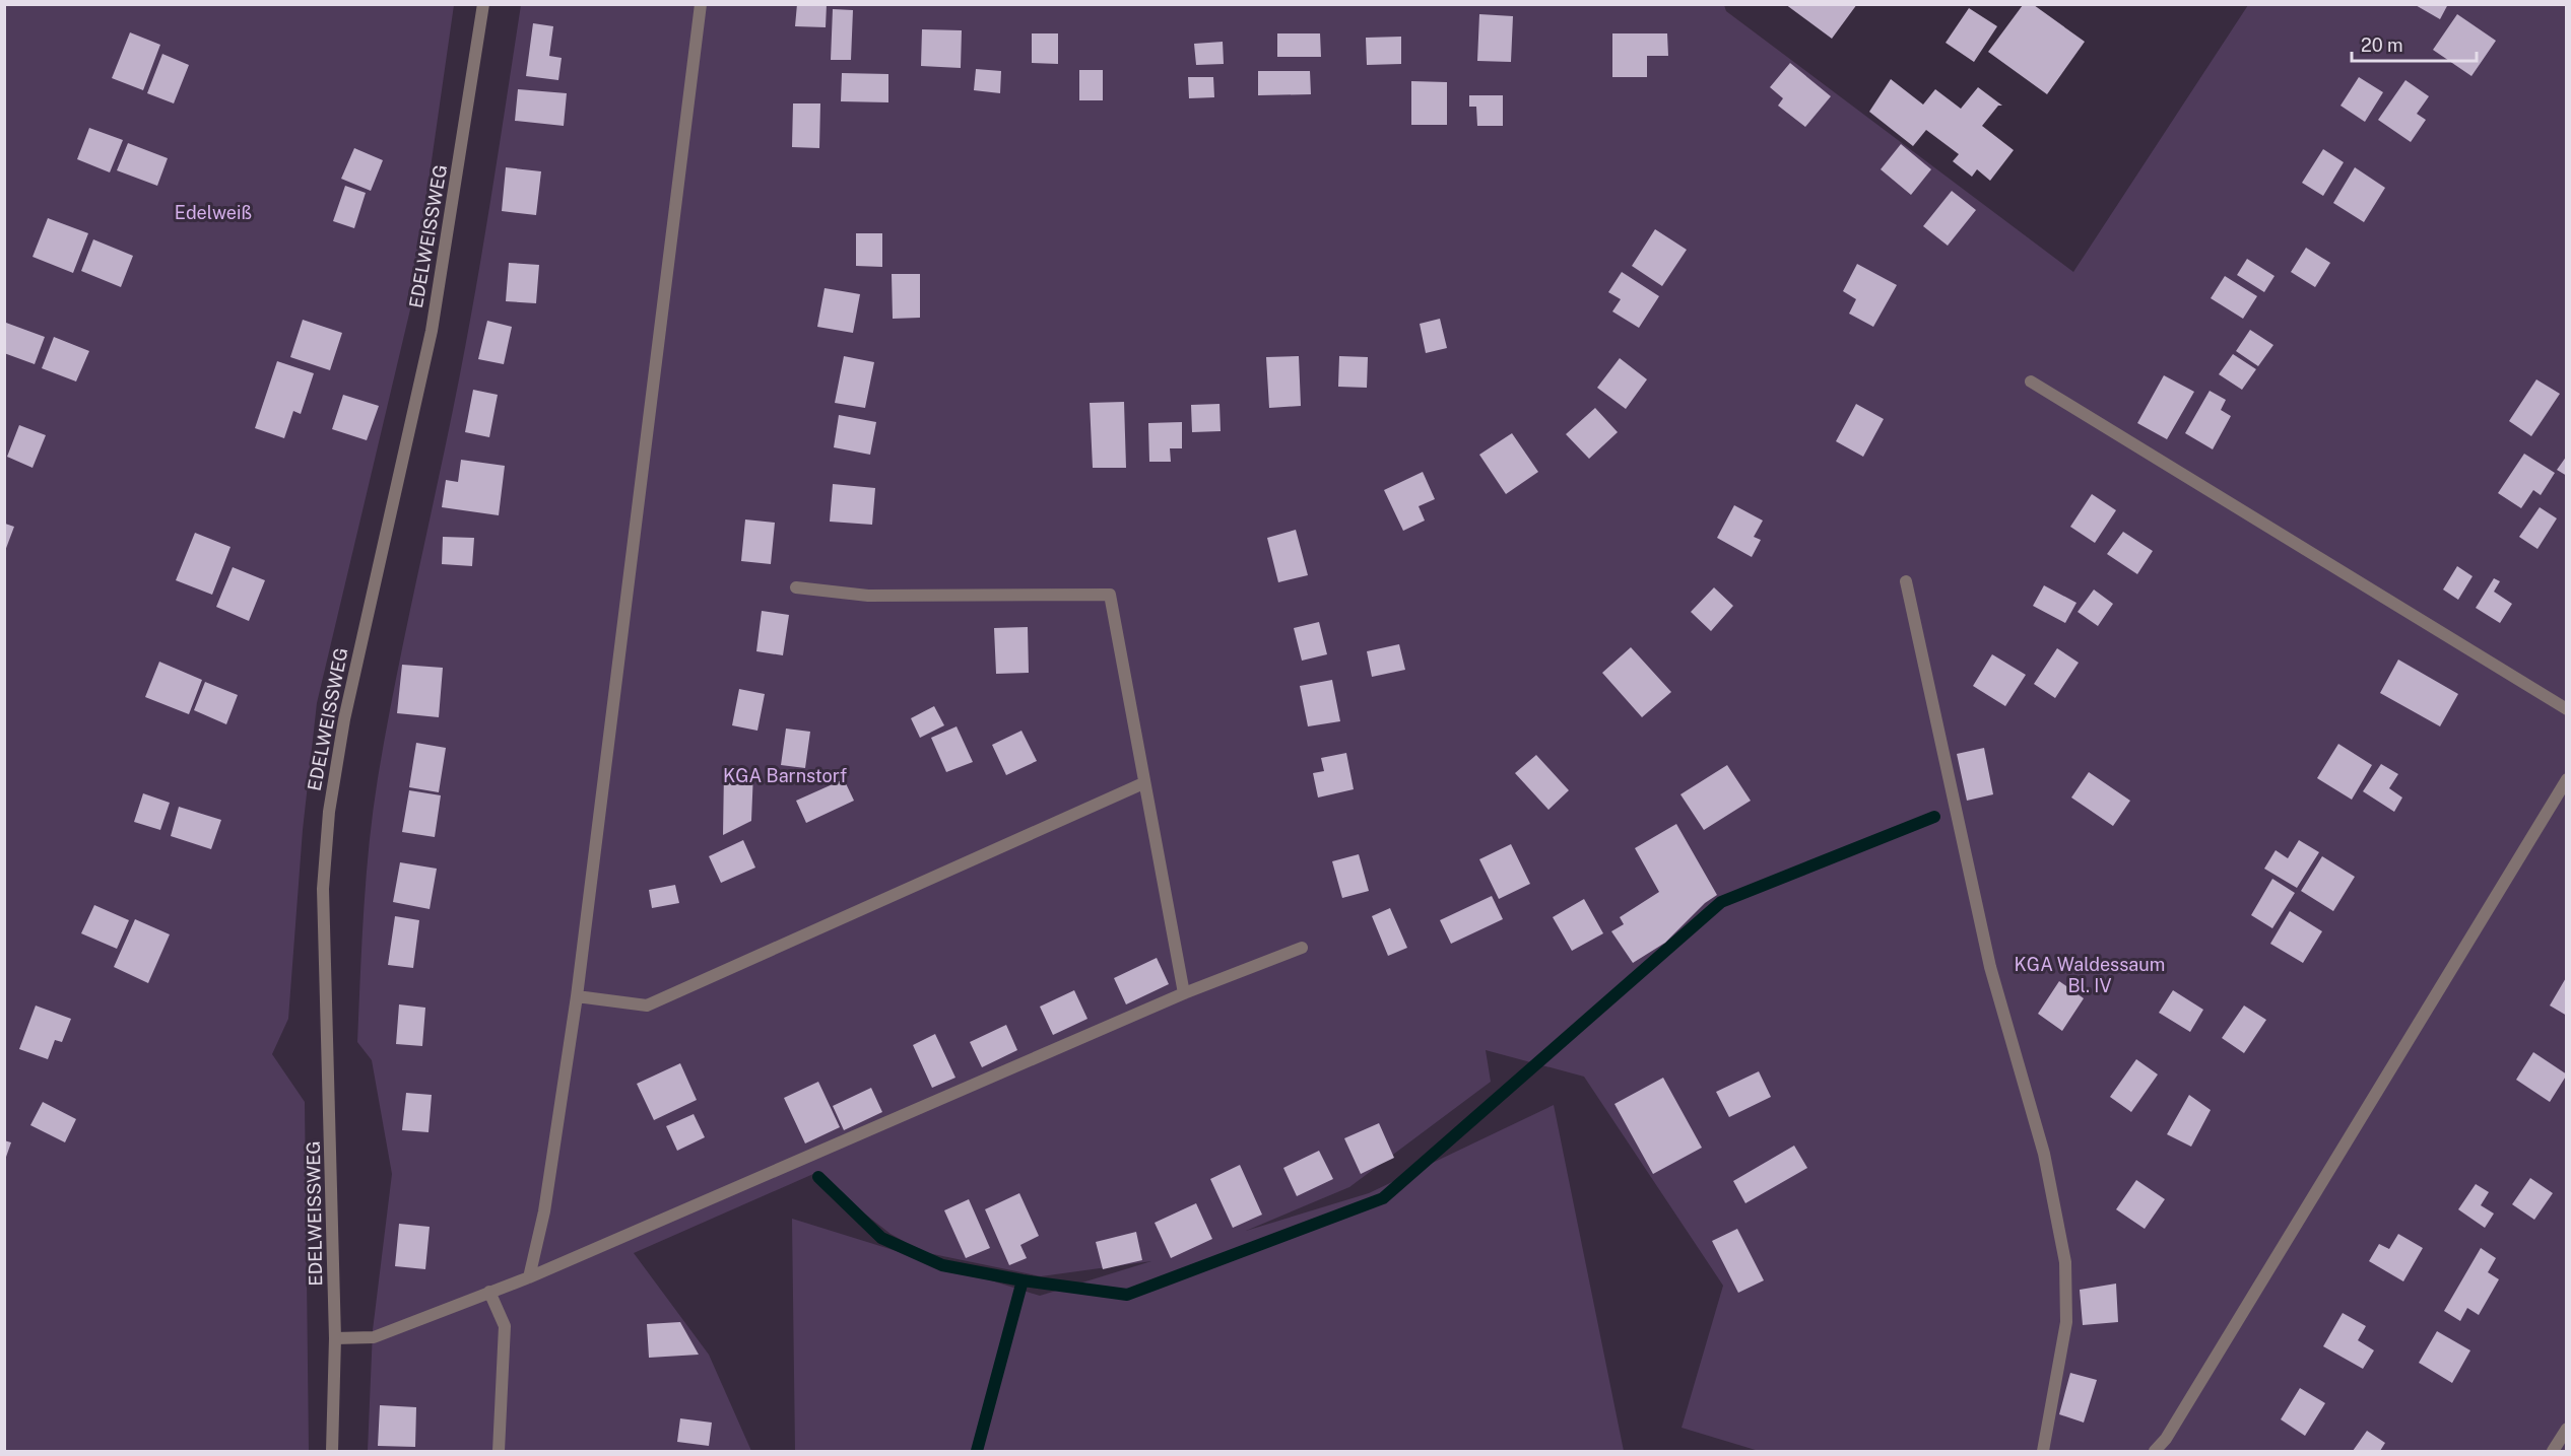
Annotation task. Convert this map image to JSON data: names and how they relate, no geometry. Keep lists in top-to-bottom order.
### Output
{
  "streets": {
    "street": ["EDELWEISSWEG"]
  },
  "parks": ["Edelweiß", "KGA Barnstorf", "KGA Waldessaum Bl. IV"],
  "scale_bar": "20 m"
}
